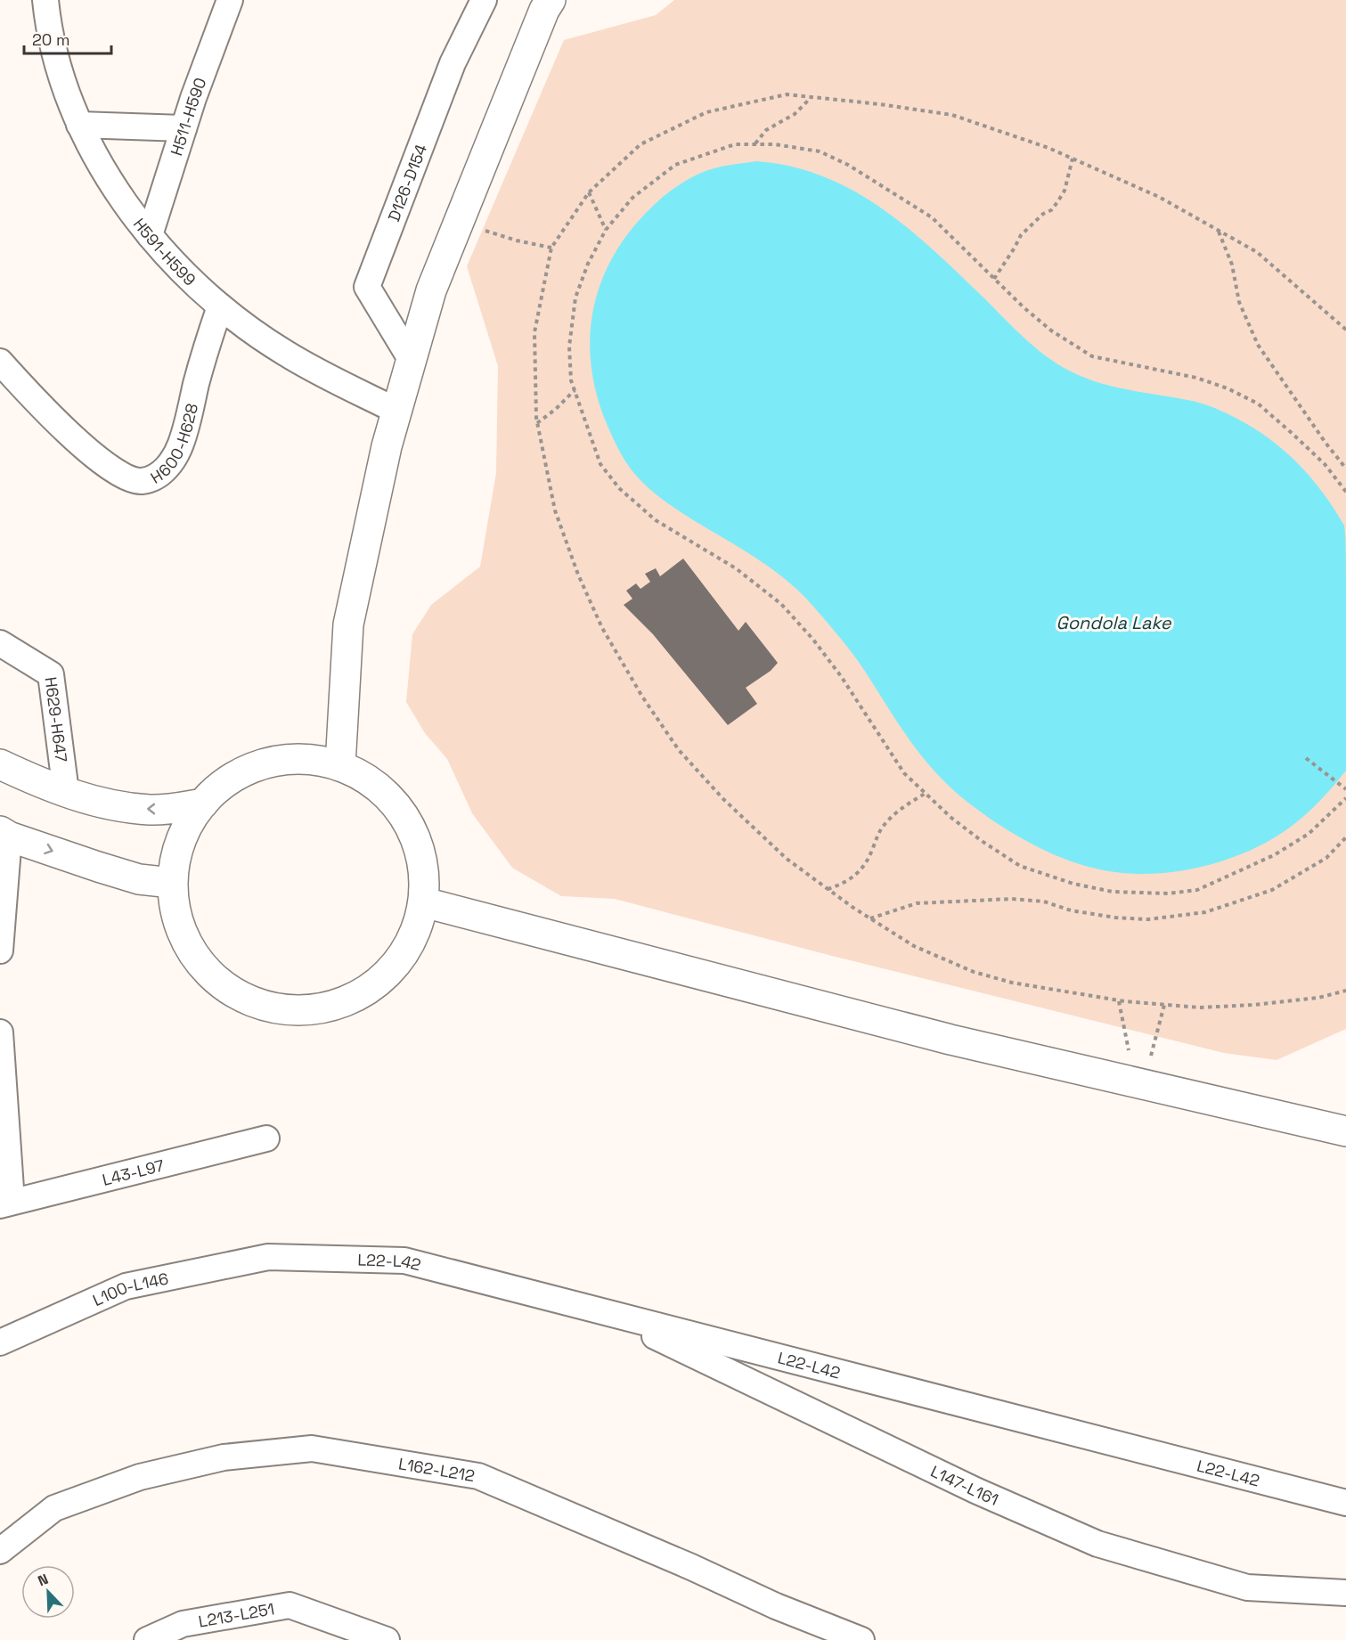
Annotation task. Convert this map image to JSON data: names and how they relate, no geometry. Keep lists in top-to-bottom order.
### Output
{
  "streets": {
    "street": [
      "H511-H590",
      "D126-D154",
      "H591-H599",
      "H600-H628",
      "H629-H647",
      "L43-L97",
      "L22-L42",
      "L100-L146",
      "L162-L212",
      "L147-L161",
      "L213-L251"
    ]
  },
  "crossings": [
    ["H511-H590", "H591-H599"],
    ["H591-H599", "H600-H628"],
    ["L22-L42", "L100-L146"],
    ["L22-L42", "L147-L161"]
  ],
  "water": ["Gondola Lake"],
  "scale_bar": "20 m",
  "north": "top left"
}
